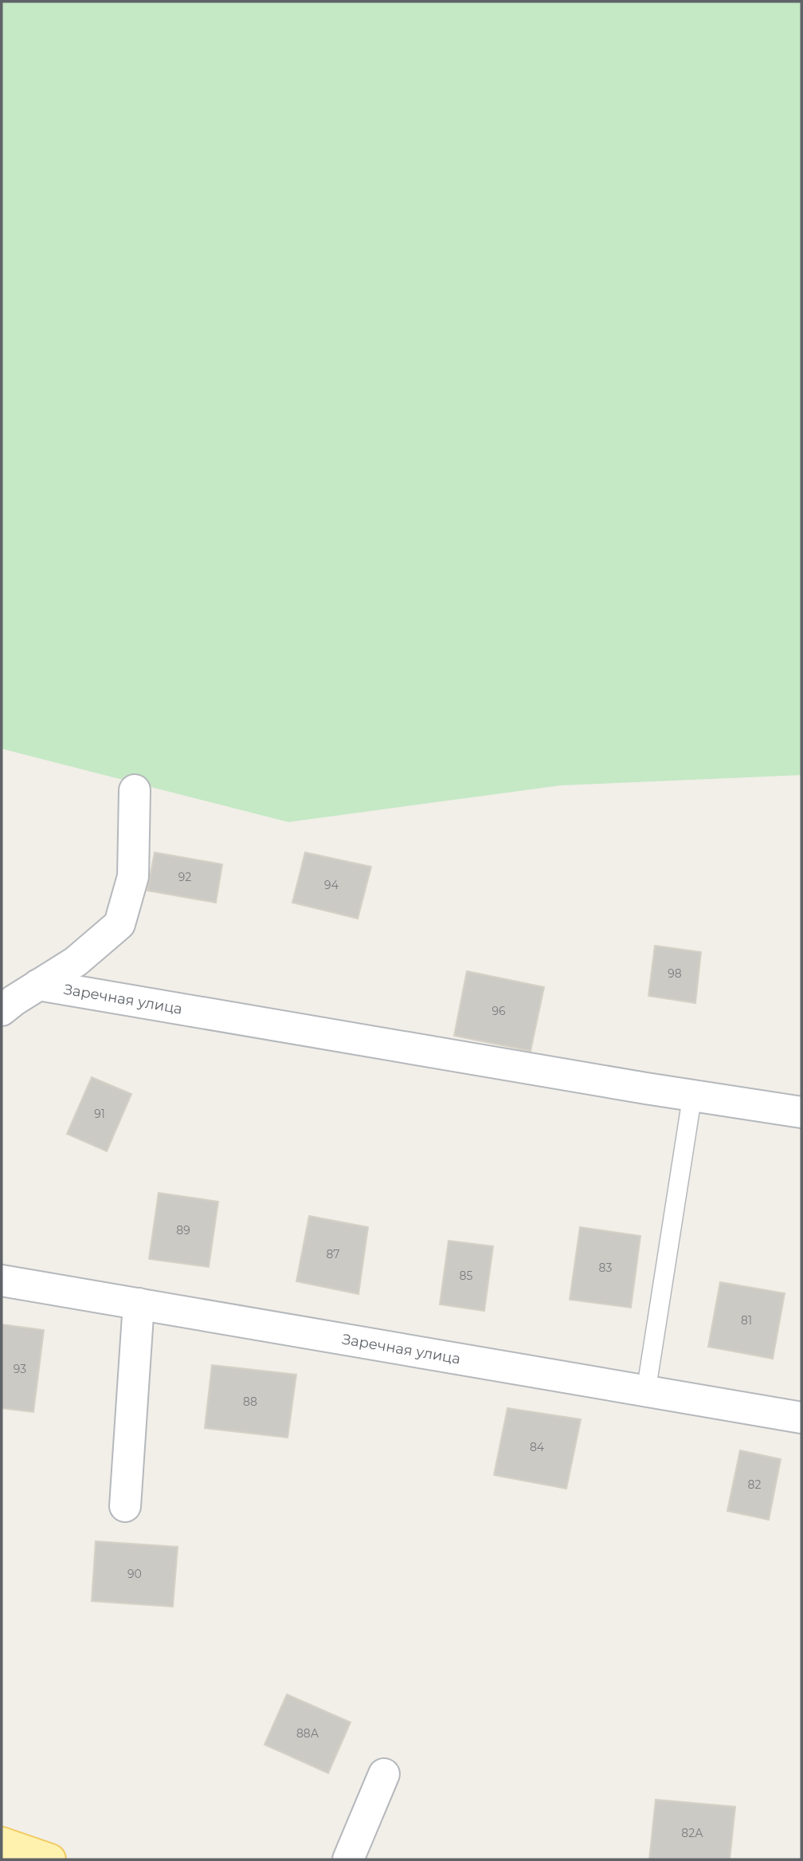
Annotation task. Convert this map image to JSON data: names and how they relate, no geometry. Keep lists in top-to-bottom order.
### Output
{
  "streets": {
    "street": ["Заречная улица"]
  },
  "house_numbers": [
    "92",
    "94",
    "98",
    "96",
    "91",
    "89",
    "87",
    "83",
    "85",
    "81",
    "93",
    "88",
    "84",
    "82",
    "90",
    "88А",
    "82А"
  ]
}
